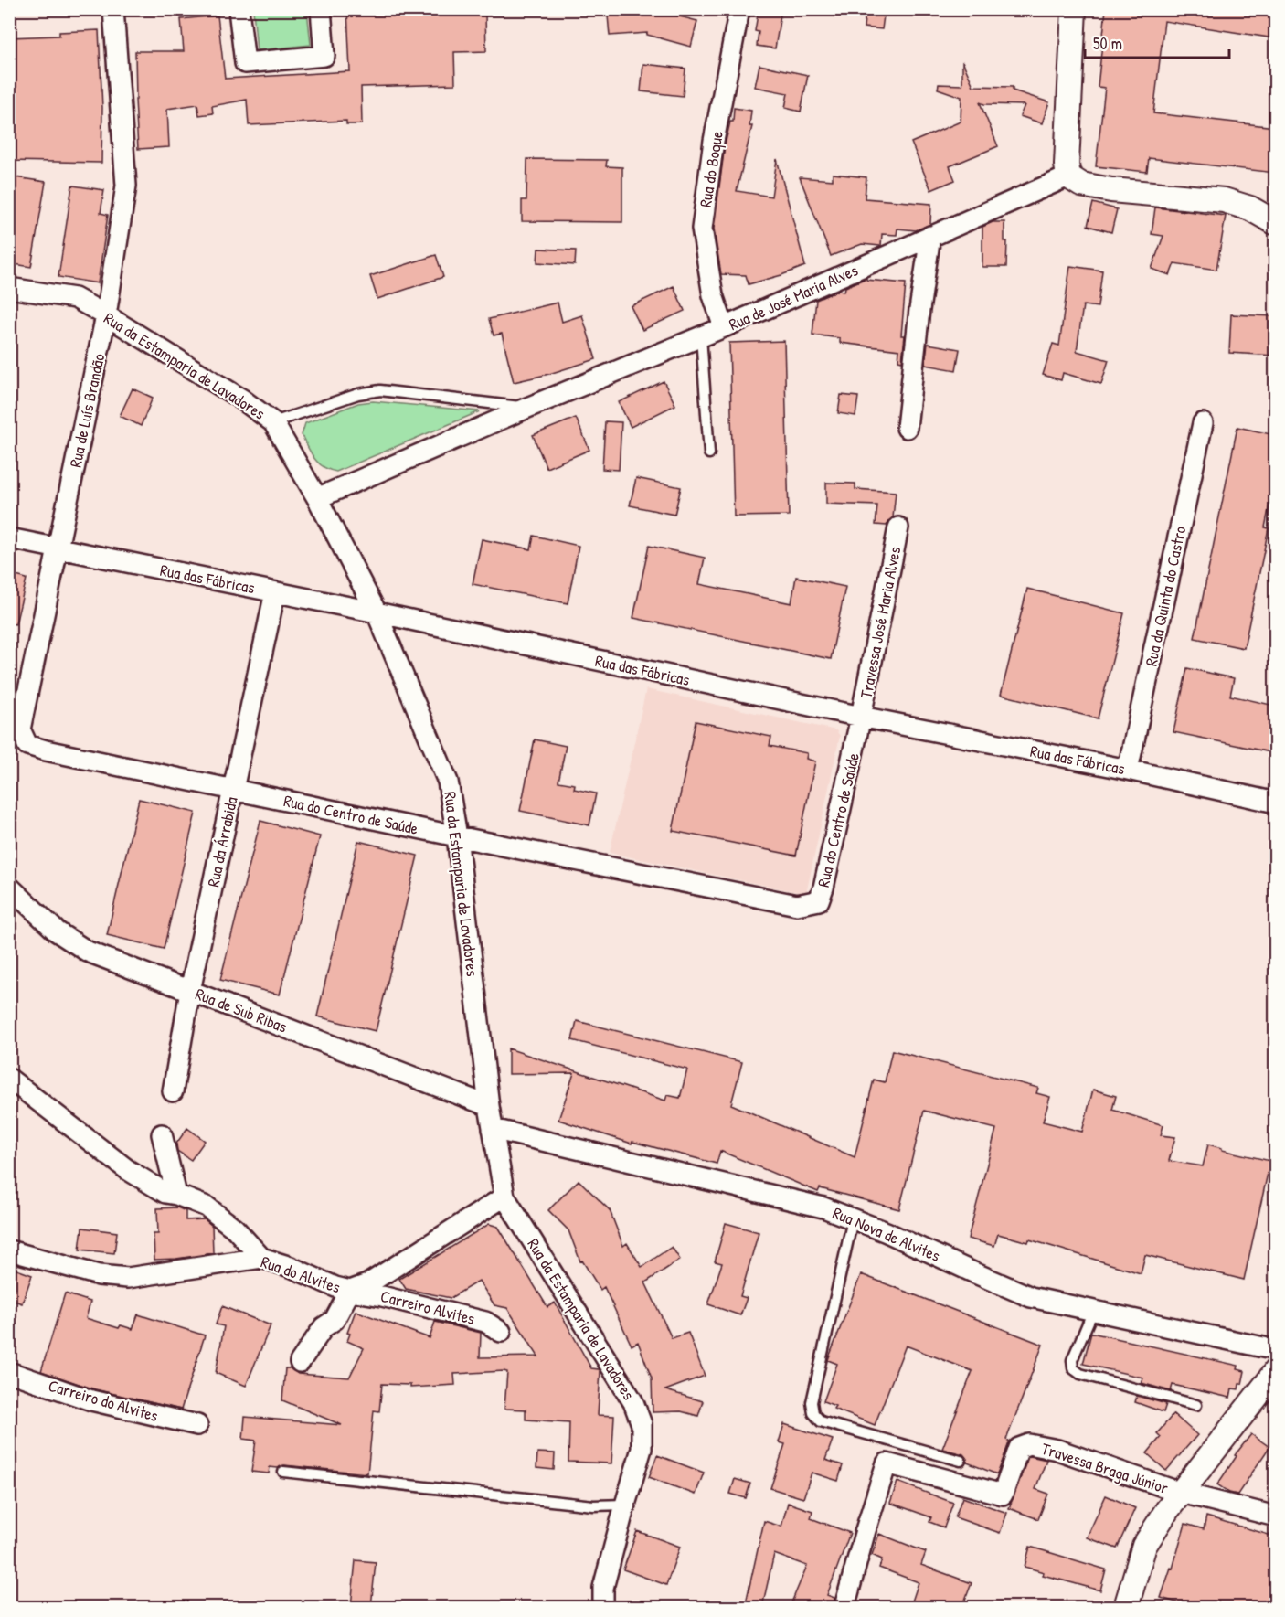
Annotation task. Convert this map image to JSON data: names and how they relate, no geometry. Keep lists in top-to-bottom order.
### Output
{
  "streets": {
    "street": [
      "Rua do Boque",
      "Rua de José Maria Alves",
      "Rua da Estamparia de Lavadores",
      "Rua de Luís Brandão",
      "Rua das Fábricas",
      "Rua da Quinta do Castro",
      "Travessa José Maria Alves",
      "Rua do Centro de Saúde",
      "Rua da Árrabida",
      "Rua de Sub Ribas",
      "Rua Nova de Alvites",
      "Rua do Alvites",
      "Carreiro Alvites",
      "Carreiro do Alvites",
      "Travessa Braga Júnior"
    ]
  },
  "crossings": [
    ["Rua do Boque", "Rua de José Maria Alves"],
    ["Rua de José Maria Alves", "Rua da Estamparia de Lavadores"],
    ["Rua da Estamparia de Lavadores", "Rua de Luís Brandão"],
    ["Rua da Estamparia de Lavadores", "Rua das Fábricas"],
    ["Rua da Estamparia de Lavadores", "Rua do Centro de Saúde"],
    ["Rua da Estamparia de Lavadores", "Rua de Sub Ribas"],
    ["Rua da Estamparia de Lavadores", "Rua Nova de Alvites"],
    ["Rua da Estamparia de Lavadores", "Rua do Alvites"],
    ["Rua de Luís Brandão", "Rua das Fábricas"],
    ["Rua de Luís Brandão", "Rua do Centro de Saúde"],
    ["Rua das Fábricas", "Rua da Quinta do Castro"],
    ["Rua das Fábricas", "Travessa José Maria Alves"],
    ["Rua das Fábricas", "Rua do Centro de Saúde"],
    ["Rua das Fábricas", "Rua da Árrabida"],
    ["Travessa José Maria Alves", "Rua do Centro de Saúde"],
    ["Rua do Centro de Saúde", "Rua da Árrabida"],
    ["Rua da Árrabida", "Rua de Sub Ribas"],
    ["Rua do Alvites", "Carreiro Alvites"]
  ],
  "scale_bar": "50 m"
}
